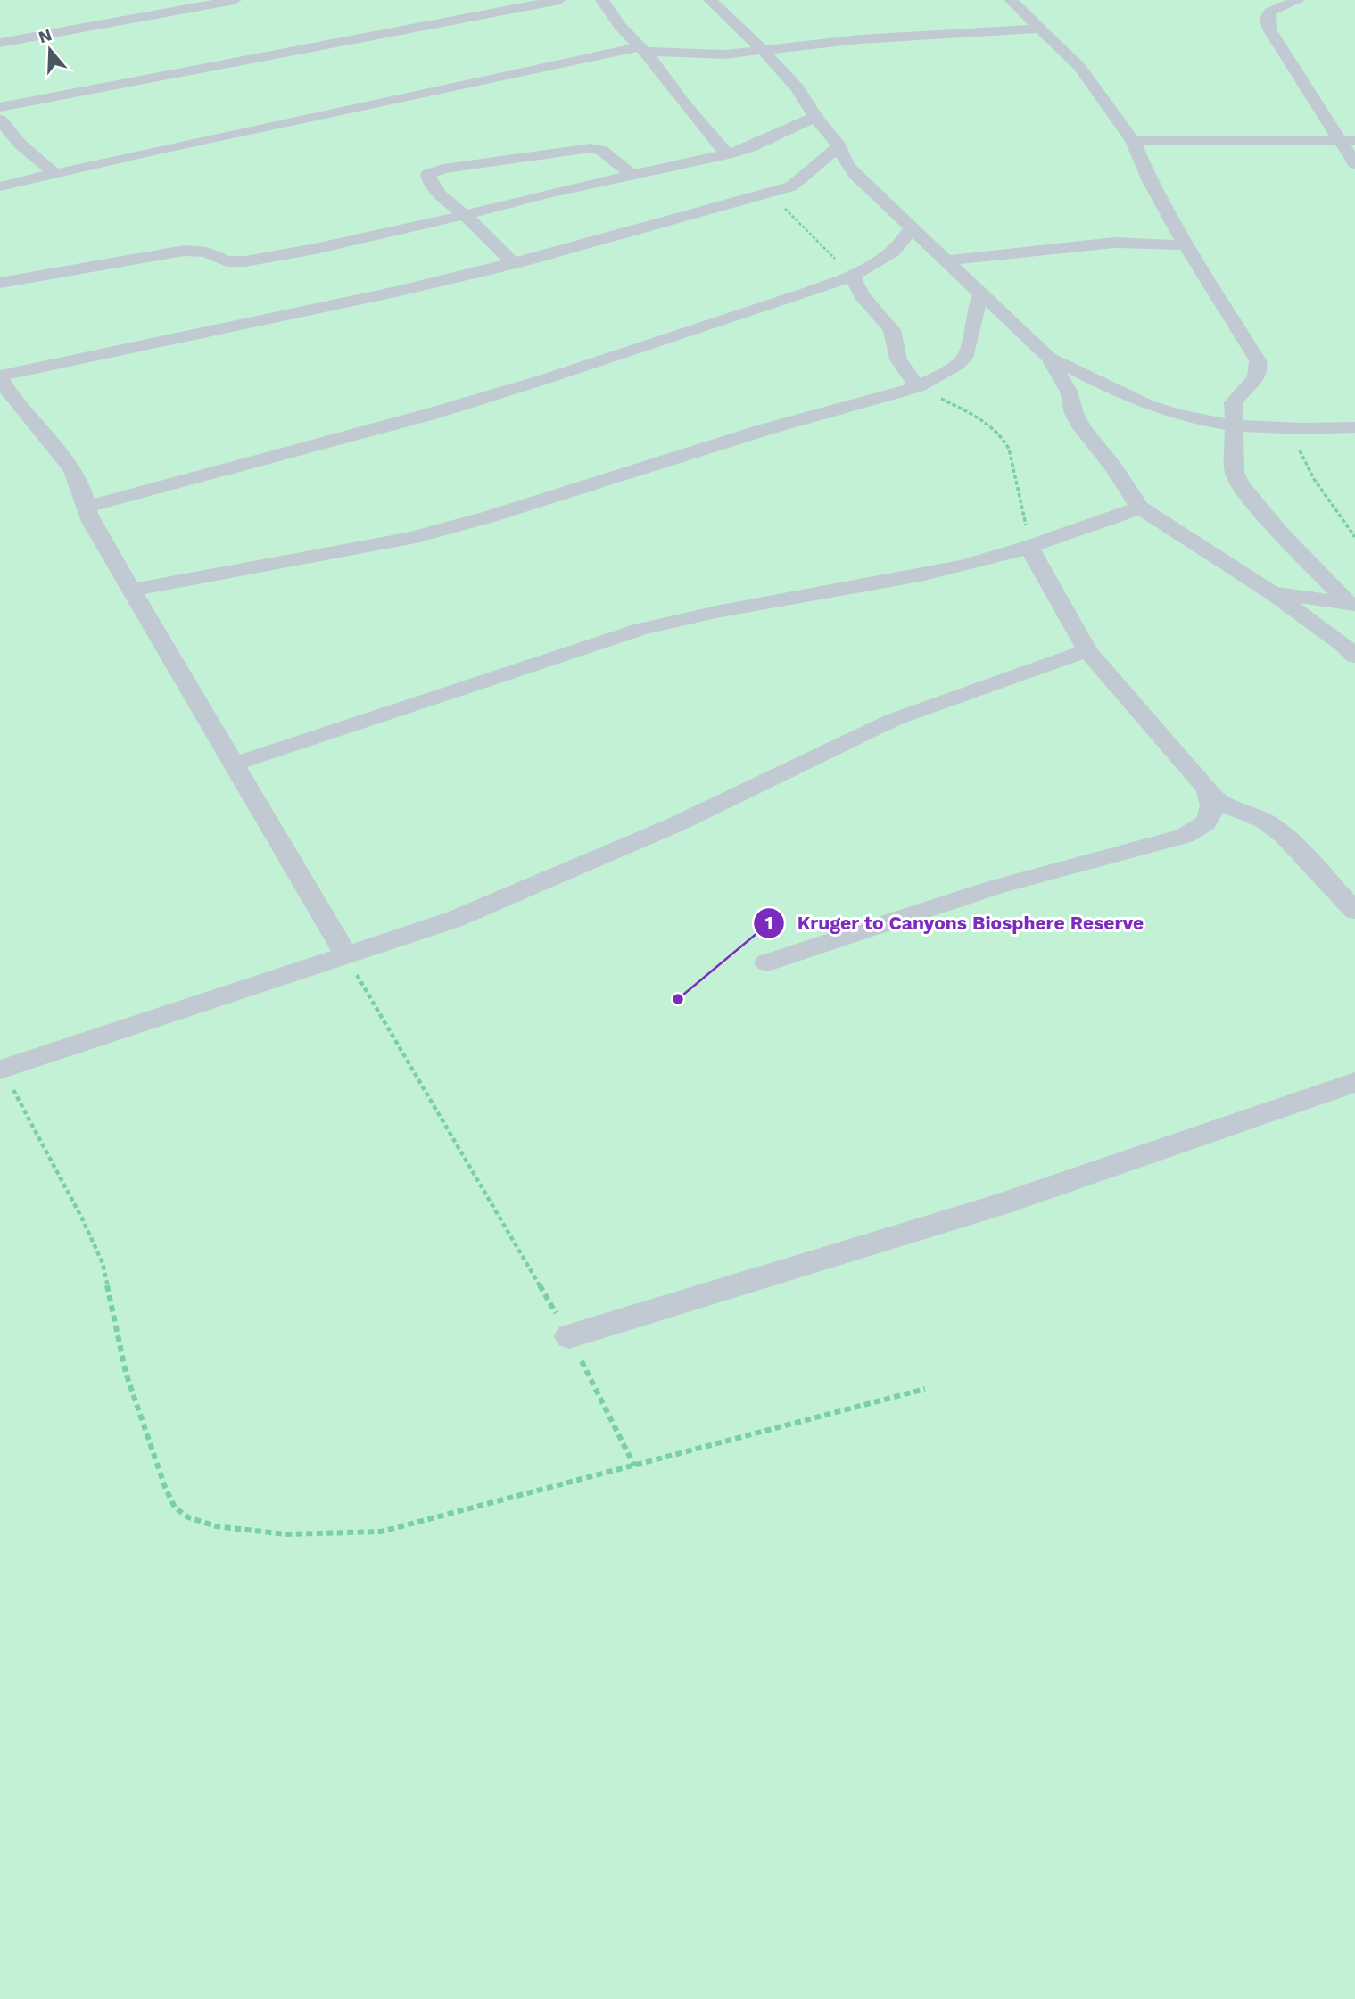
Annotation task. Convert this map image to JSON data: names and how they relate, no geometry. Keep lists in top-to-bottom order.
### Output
{
  "places": ["Kruger to Canyons Biosphere Reserve"],
  "north": "top"
}
